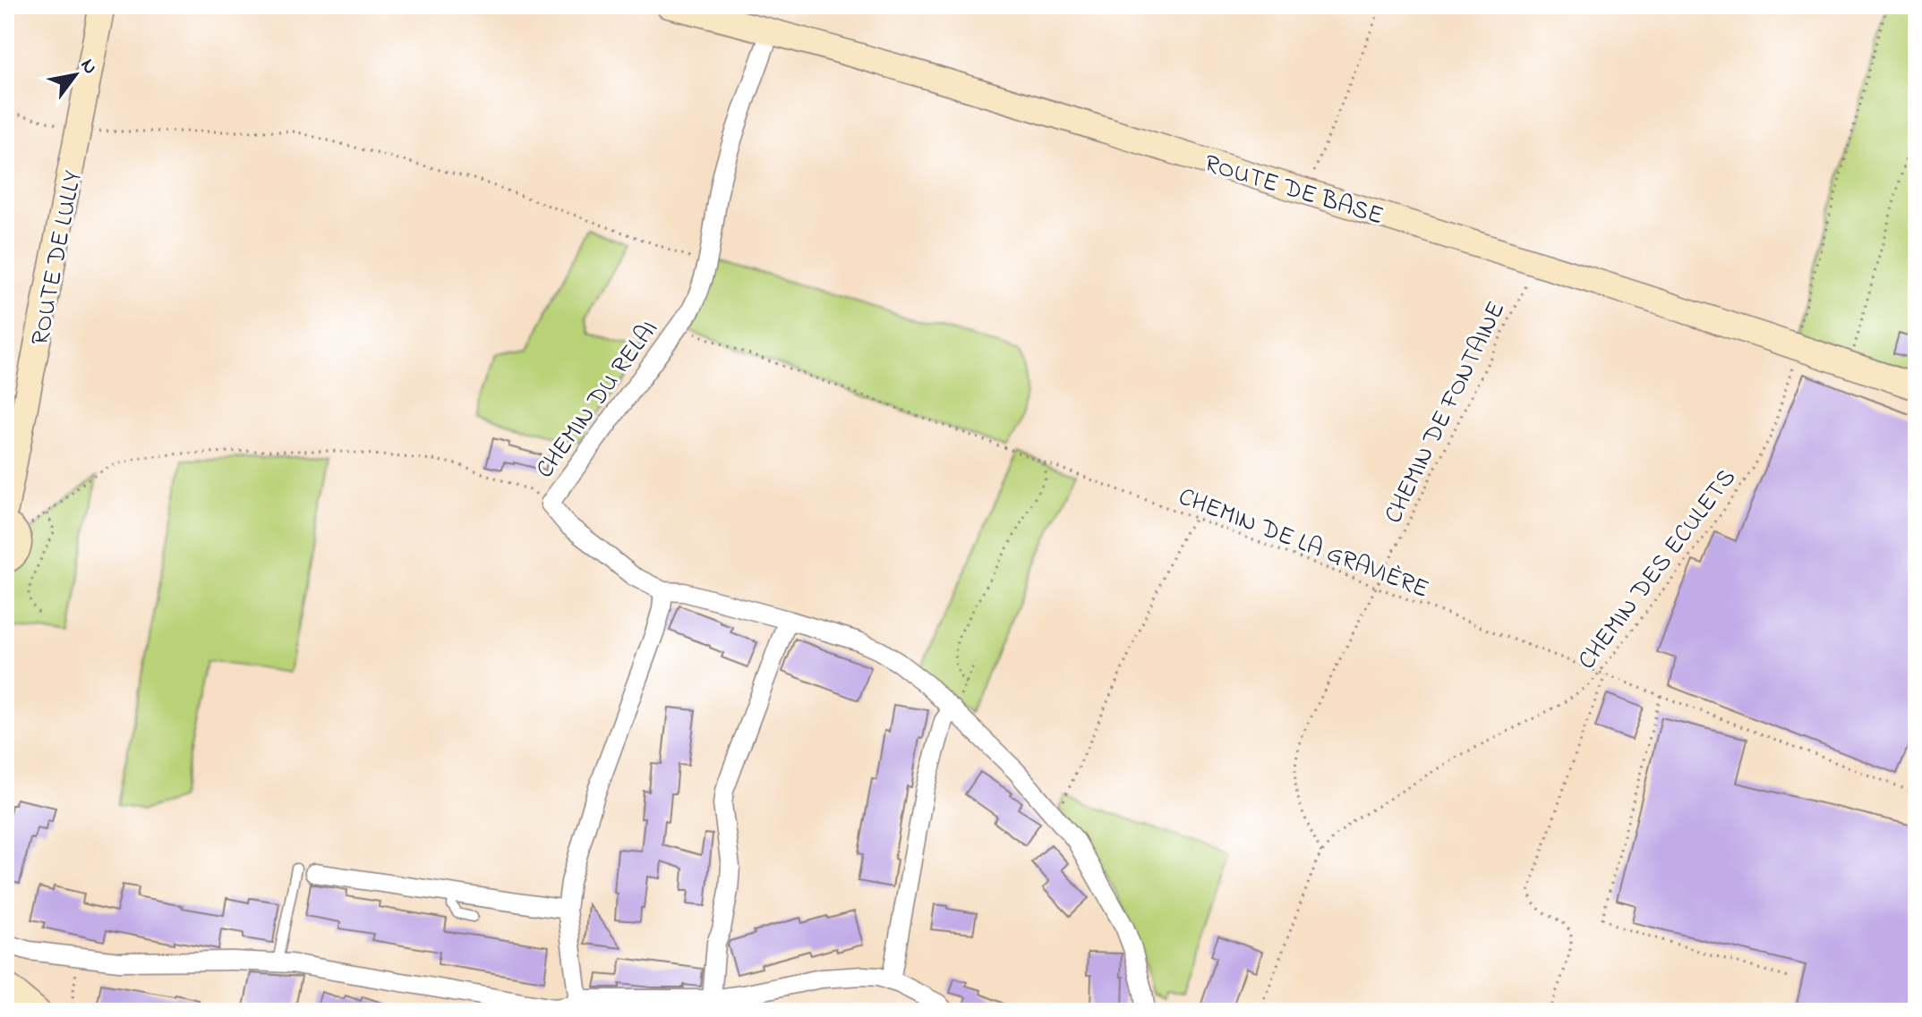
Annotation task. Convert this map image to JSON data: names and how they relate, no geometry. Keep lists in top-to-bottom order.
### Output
{
  "streets": {
    "main road": ["ROUTE DE BASE", "ROUTE DE LULLY"],
    "street": ["CHEMIN DU RELAI"],
    "path": ["CHEMIN DE FONTAINE", "CHEMIN DE LA GRAVIÈRE", "CHEMIN DES ECULETS"]
  },
  "crossings": [
    ["ROUTE DE BASE", "CHEMIN DU RELAI"],
    ["ROUTE DE BASE", "CHEMIN DE FONTAINE"],
    ["ROUTE DE BASE", "CHEMIN DES ECULETS"],
    ["CHEMIN DU RELAI", "CHEMIN DE LA GRAVIÈRE"],
    ["CHEMIN DE FONTAINE", "CHEMIN DE LA GRAVIÈRE"],
    ["CHEMIN DE FONTAINE", "CHEMIN DES ECULETS"],
    ["CHEMIN DE LA GRAVIÈRE", "CHEMIN DES ECULETS"]
  ],
  "north": "top right"
}
